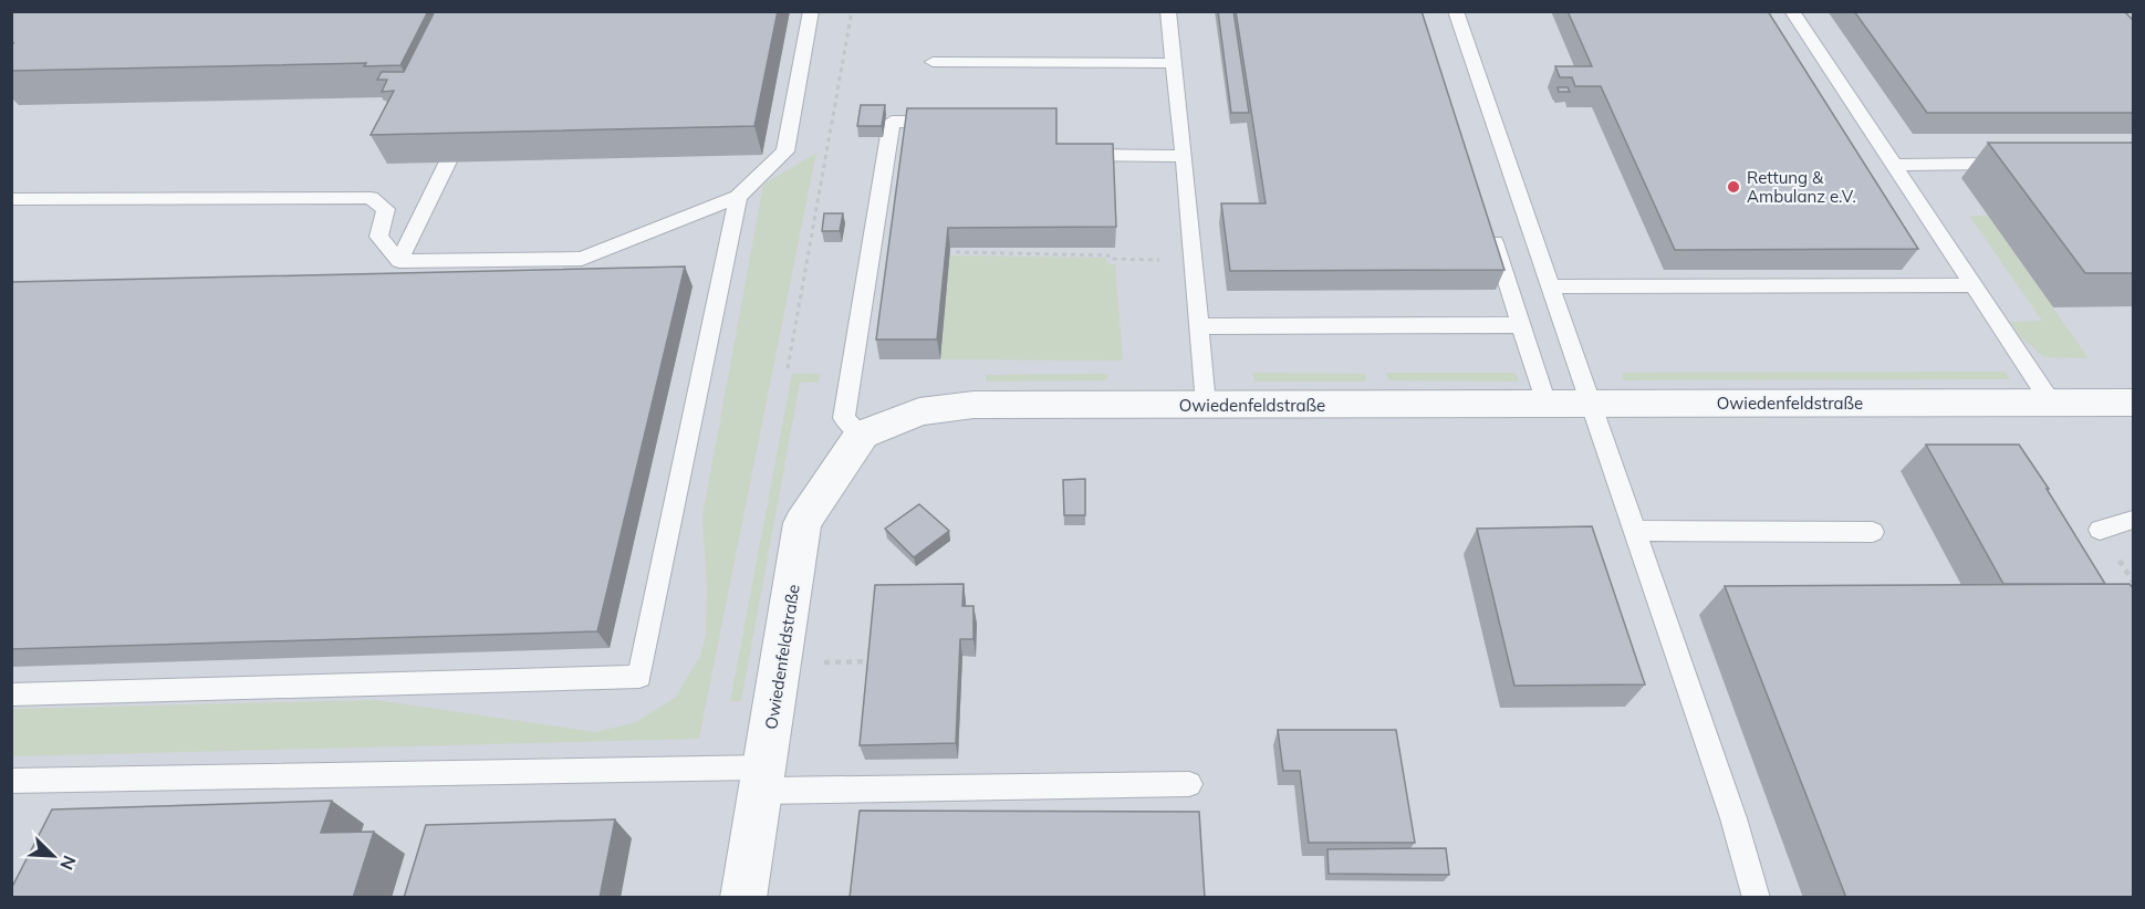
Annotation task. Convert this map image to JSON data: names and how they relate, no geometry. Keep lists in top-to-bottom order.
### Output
{
  "streets": {
    "street": ["Owiedenfeldstraße"]
  },
  "places": ["Rettung & Ambulanz e.V."],
  "north": "bottom right"
}
